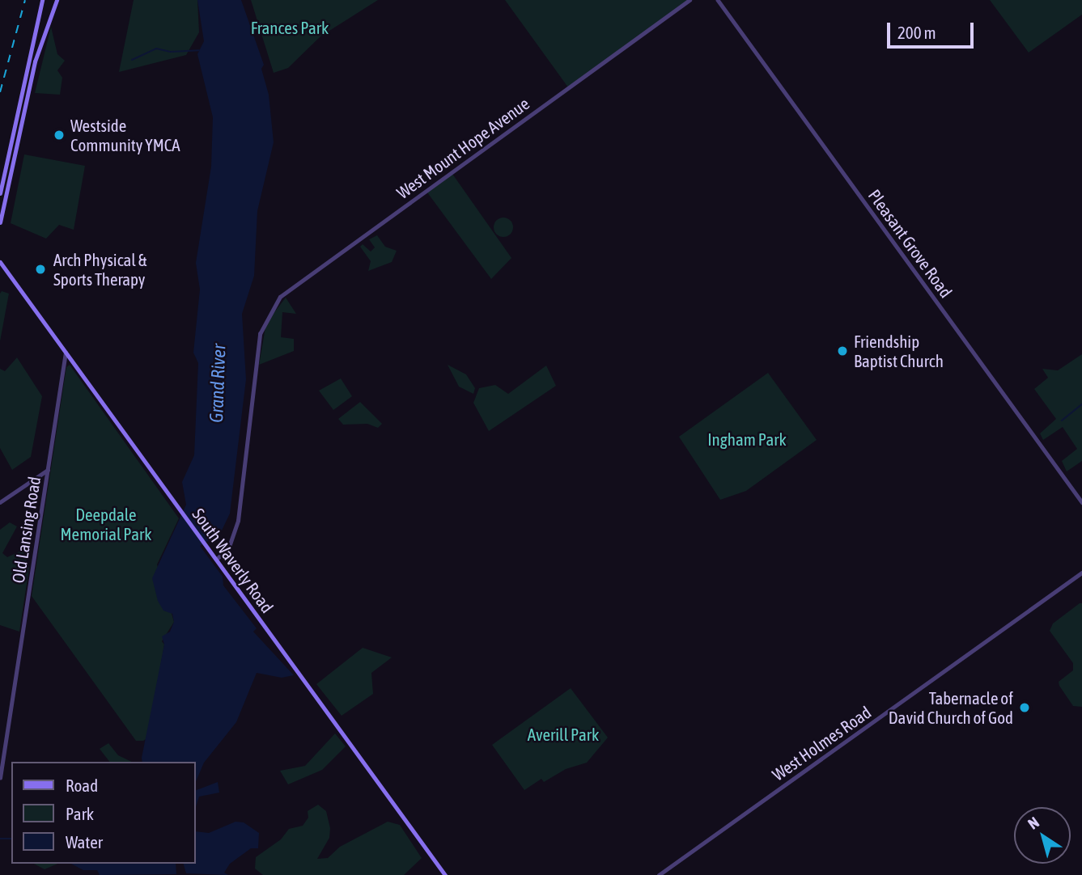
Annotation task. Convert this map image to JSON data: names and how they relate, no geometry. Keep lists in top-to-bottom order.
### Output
{
  "streets": {
    "main road": ["South Waverly Road"],
    "street": [
      "West Mount Hope Avenue",
      "Pleasant Grove Road",
      "Old Lansing Road",
      "West Holmes Road"
    ]
  },
  "crossings": [
    ["West Mount Hope Avenue", "South Waverly Road"],
    ["Old Lansing Road", "South Waverly Road"]
  ],
  "water": ["Grand River"],
  "parks": [
    "Frances Park",
    "Ingham Park",
    "Deepdale Memorial Park",
    "Averill Park"
  ],
  "places": [
    "Westside Community YMCA",
    "Arch Physical & Sports Therapy",
    "Friendship Baptist Church",
    "Tabernacle of David Church of God"
  ],
  "legend": ["Road", "Park", "Water"],
  "scale_bar": "200 m",
  "north": "top left"
}
